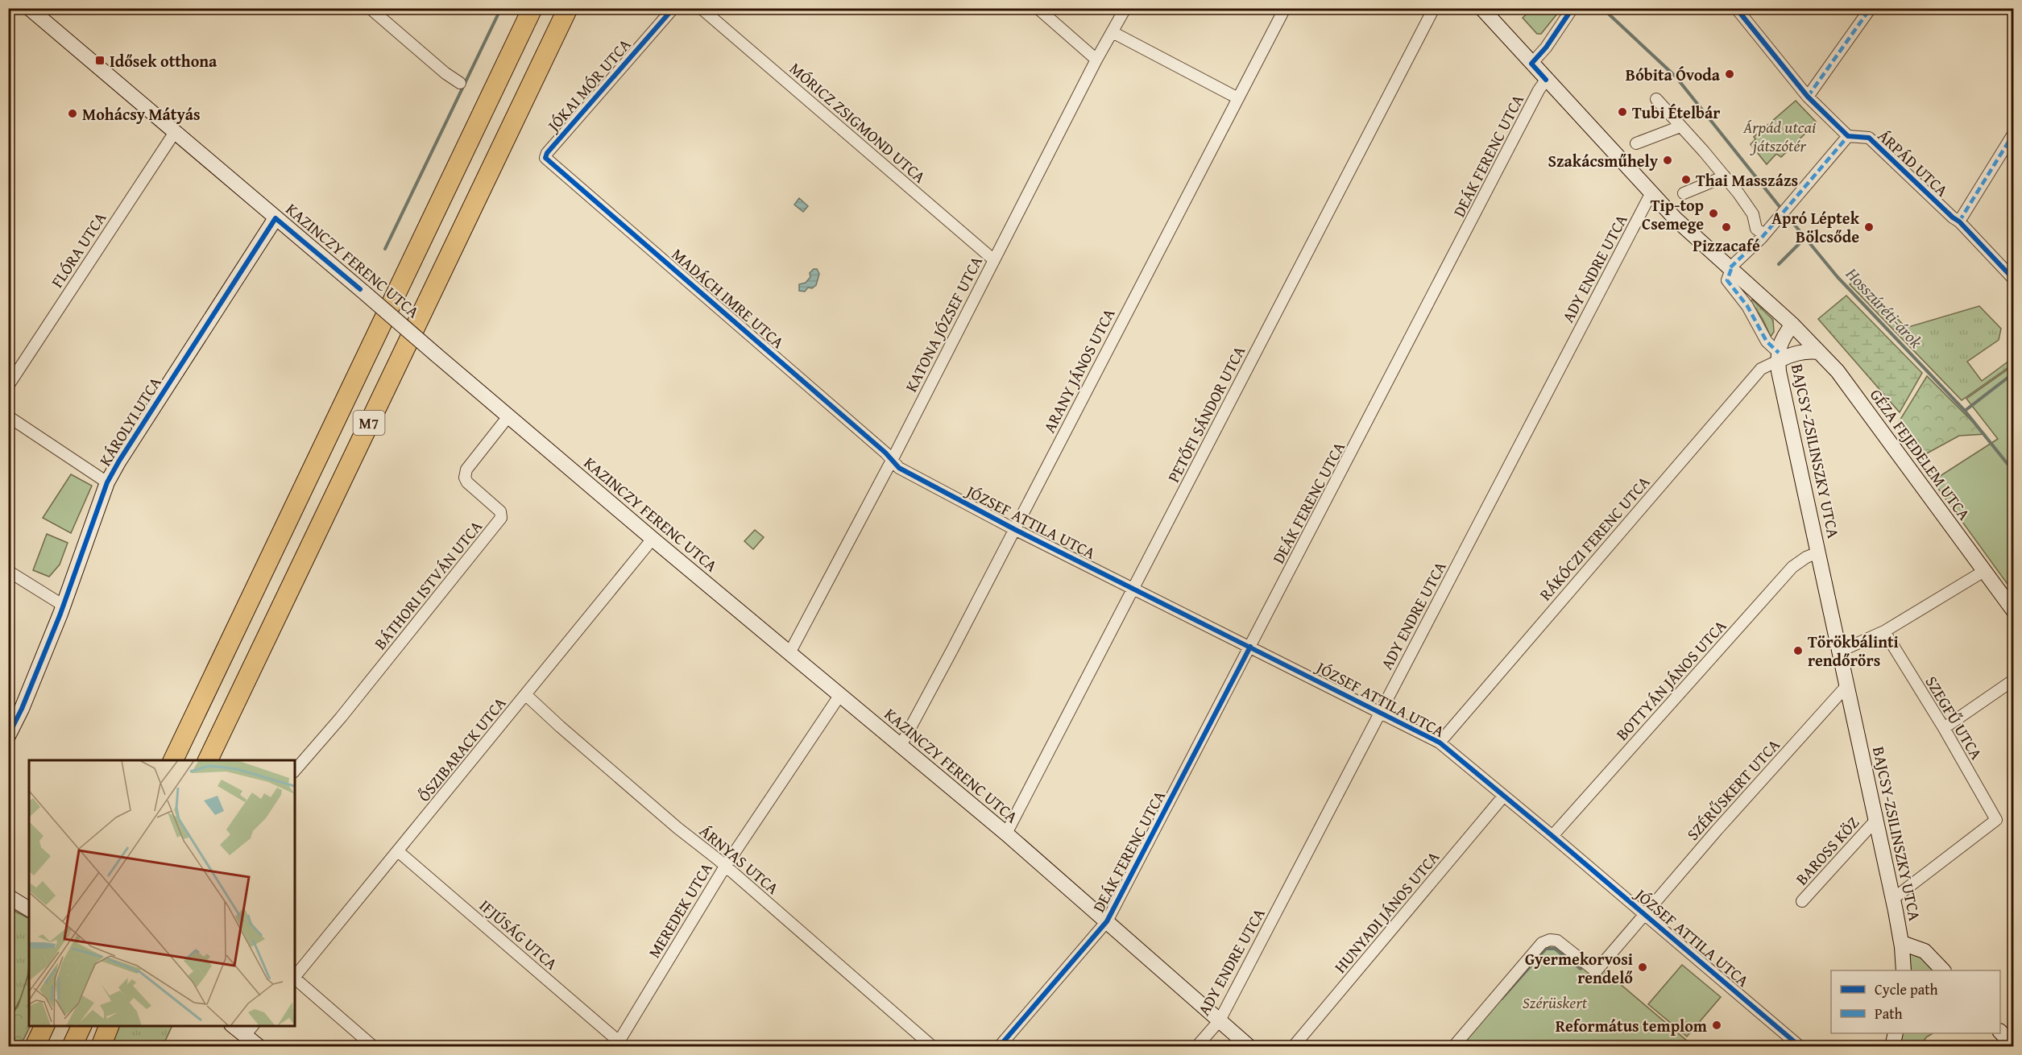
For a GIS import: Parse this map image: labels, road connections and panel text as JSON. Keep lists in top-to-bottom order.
{
  "streets": {
    "highway": ["M7"],
    "street": [
      "JÓKAI MÓR UTCA",
      "MÓRICZ ZSIGMOND UTCA",
      "DEÁK FERENC UTCA",
      "ÁRPÁD UTCA",
      "FLÓRA UTCA",
      "KAZINCZY FERENC UTCA",
      "ADY ENDRE UTCA",
      "MADÁCH IMRE UTCA",
      "KATONA JÓZSEF UTCA",
      "ARANY JÁNOS UTCA",
      "PETŐFI SÁNDOR UTCA",
      "KÁROLYI UTCA",
      "BAJCSY-ZSILINSZKY UTCA",
      "GÉZA FEJEDELEM UTCA",
      "JÓZSEF ATTILA UTCA",
      "RÁKÓCZI FERENC UTCA",
      "BÁTHORI ISTVÁN UTCA",
      "BOTTYÁN JÁNOS UTCA",
      "SZEGFŰ UTCA",
      "ŐSZIBARACK UTCA",
      "SZÉRŰSKERT UTCA",
      "BAROSS KÖZ",
      "ÁRNYAS UTCA",
      "MEREDEK UTCA",
      "HUNYADI JÁNOS UTCA",
      "IFJÚSÁG UTCA"
    ]
  },
  "crossings": [
    ["JÓKAI MÓR UTCA", "MADÁCH IMRE UTCA"],
    ["MÓRICZ ZSIGMOND UTCA", "KATONA JÓZSEF UTCA"],
    ["DEÁK FERENC UTCA", "KAZINCZY FERENC UTCA"],
    ["DEÁK FERENC UTCA", "JÓZSEF ATTILA UTCA"],
    ["FLÓRA UTCA", "KAZINCZY FERENC UTCA"],
    ["KAZINCZY FERENC UTCA", "ADY ENDRE UTCA"],
    ["KAZINCZY FERENC UTCA", "KATONA JÓZSEF UTCA"],
    ["KAZINCZY FERENC UTCA", "ARANY JÁNOS UTCA"],
    ["KAZINCZY FERENC UTCA", "PETŐFI SÁNDOR UTCA"],
    ["KAZINCZY FERENC UTCA", "KÁROLYI UTCA"],
    ["KAZINCZY FERENC UTCA", "BÁTHORI ISTVÁN UTCA"],
    ["KAZINCZY FERENC UTCA", "ŐSZIBARACK UTCA"],
    ["KAZINCZY FERENC UTCA", "MEREDEK UTCA"],
    ["ADY ENDRE UTCA", "JÓZSEF ATTILA UTCA"],
    ["MADÁCH IMRE UTCA", "KATONA JÓZSEF UTCA"],
    ["MADÁCH IMRE UTCA", "JÓZSEF ATTILA UTCA"],
    ["KATONA JÓZSEF UTCA", "JÓZSEF ATTILA UTCA"],
    ["ARANY JÁNOS UTCA", "JÓZSEF ATTILA UTCA"],
    ["PETŐFI SÁNDOR UTCA", "JÓZSEF ATTILA UTCA"],
    ["BAJCSY-ZSILINSZKY UTCA", "GÉZA FEJEDELEM UTCA"],
    ["BAJCSY-ZSILINSZKY UTCA", "RÁKÓCZI FERENC UTCA"],
    ["BAJCSY-ZSILINSZKY UTCA", "BOTTYÁN JÁNOS UTCA"],
    ["BAJCSY-ZSILINSZKY UTCA", "SZEGFŰ UTCA"],
    ["BAJCSY-ZSILINSZKY UTCA", "SZÉRŰSKERT UTCA"],
    ["BAJCSY-ZSILINSZKY UTCA", "BAROSS KÖZ"],
    ["JÓZSEF ATTILA UTCA", "RÁKÓCZI FERENC UTCA"],
    ["JÓZSEF ATTILA UTCA", "BOTTYÁN JÁNOS UTCA"],
    ["JÓZSEF ATTILA UTCA", "SZÉRŰSKERT UTCA"],
    ["JÓZSEF ATTILA UTCA", "HUNYADI JÁNOS UTCA"],
    ["ŐSZIBARACK UTCA", "ÁRNYAS UTCA"],
    ["ŐSZIBARACK UTCA", "IFJÚSÁG UTCA"],
    ["ÁRNYAS UTCA", "MEREDEK UTCA"],
    ["MEREDEK UTCA", "IFJÚSÁG UTCA"]
  ],
  "water": ["Hosszúréti-árok"],
  "parks": ["Árpád utcai játszótér", "Szérüskert"],
  "places": {
    "transit": ["Idősek otthona"],
    "other": [
      "Bóbita Óvoda",
      "Tubi Ételbár",
      "Mohácsy Mátyás",
      "Szakácsműhely",
      "Thai Masszázs",
      "Tip-top Csemege",
      "Pizzacafé",
      "Apró Léptek Bölcsőde",
      "Törökbálinti rendőrörs",
      "Gyermekorvosi rendelő",
      "Református templom"
    ]
  },
  "legend": ["Cycle path", "Path"]
}
